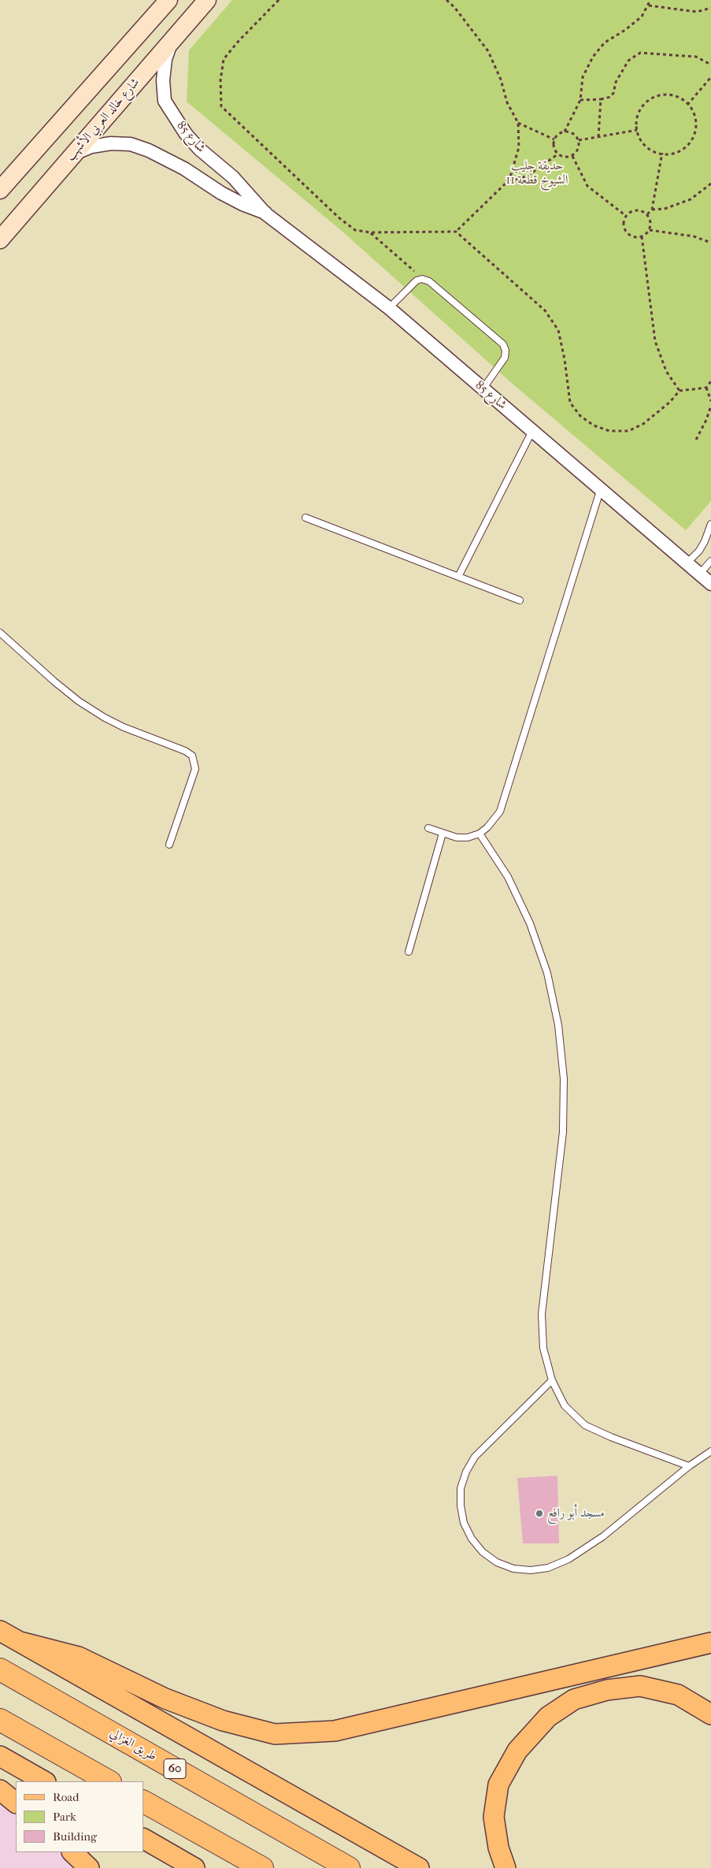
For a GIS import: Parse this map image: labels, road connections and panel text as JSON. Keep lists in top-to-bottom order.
{
  "streets": {
    "highway": ["طريق الغزالي", "60"],
    "main road": ["شارع خالد العربي الأشهب"],
    "street": ["شارع 85"]
  },
  "crossings": [
    ["شارع خالد العربي الأشهب", "شارع 85"]
  ],
  "parks": ["حديقة جليب الشيوخ قطعة 11"],
  "places": ["مسجد أبو رافع"],
  "legend": ["Road", "Park", "Building"]
}
